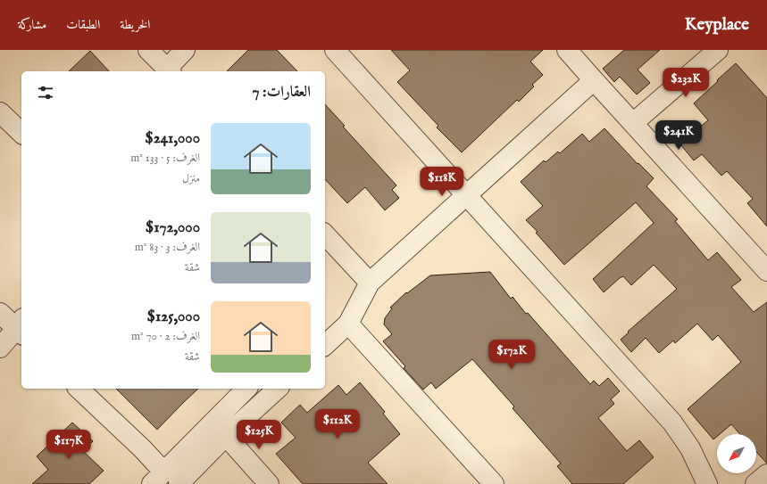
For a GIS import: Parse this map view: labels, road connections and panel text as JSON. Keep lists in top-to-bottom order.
{
  "north": "bottom left",
  "page": {
    "header": "Keyplace",
    "nav": ["الخريطة", "الطبقات", "مشاركة"],
    "price": [
      "$232K",
      "$241K",
      "$118K",
      "$172K",
      "$112K",
      "$125K",
      "$117K"
    ],
    "heading": "العقارات: 7",
    "list": [
      {
        "name": "$241,000",
        "note": "الغرف: 5 · 133 m² · منزل"
      },
      {
        "name": "$172,000",
        "note": "الغرف: 3 · 83 m² · شقة"
      },
      {
        "name": "$125,000",
        "note": "الغرف: 2 · 70 m² · شقة"
      }
    ]
  }
}
